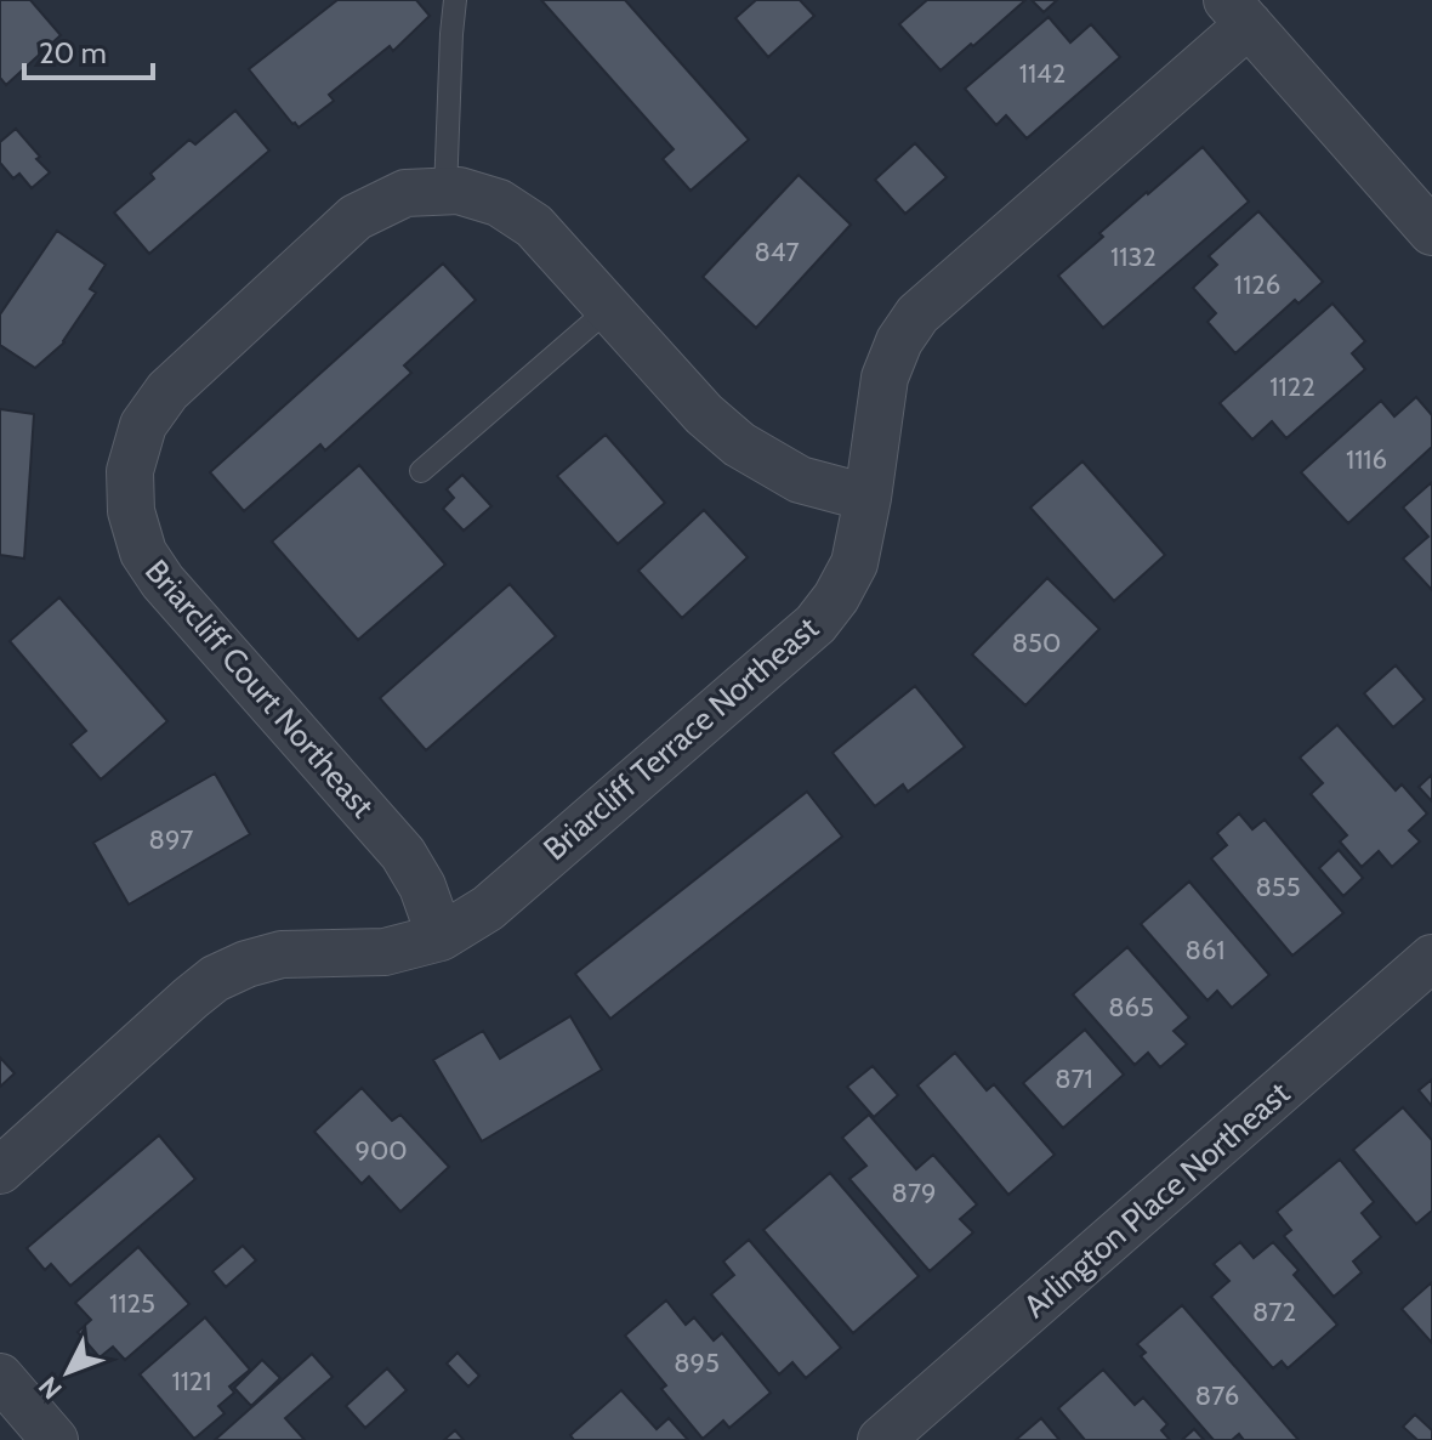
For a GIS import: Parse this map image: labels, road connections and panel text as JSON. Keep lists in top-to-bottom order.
{
  "streets": {
    "street": ["Briarcliff Court Northeast", "Briarcliff Terrace Northeast", "Arlington Place Northeast"]
  },
  "crossings": [
    ["Briarcliff Court Northeast", "Briarcliff Terrace Northeast"]
  ],
  "house_numbers": [
    "1142",
    "847",
    "1132",
    "1126",
    "1122",
    "1116",
    "850",
    "897",
    "855",
    "861",
    "865",
    "871",
    "900",
    "879",
    "1125",
    "872",
    "895",
    "1121",
    "876"
  ],
  "scale_bar": "20 m",
  "north": "bottom left"
}
